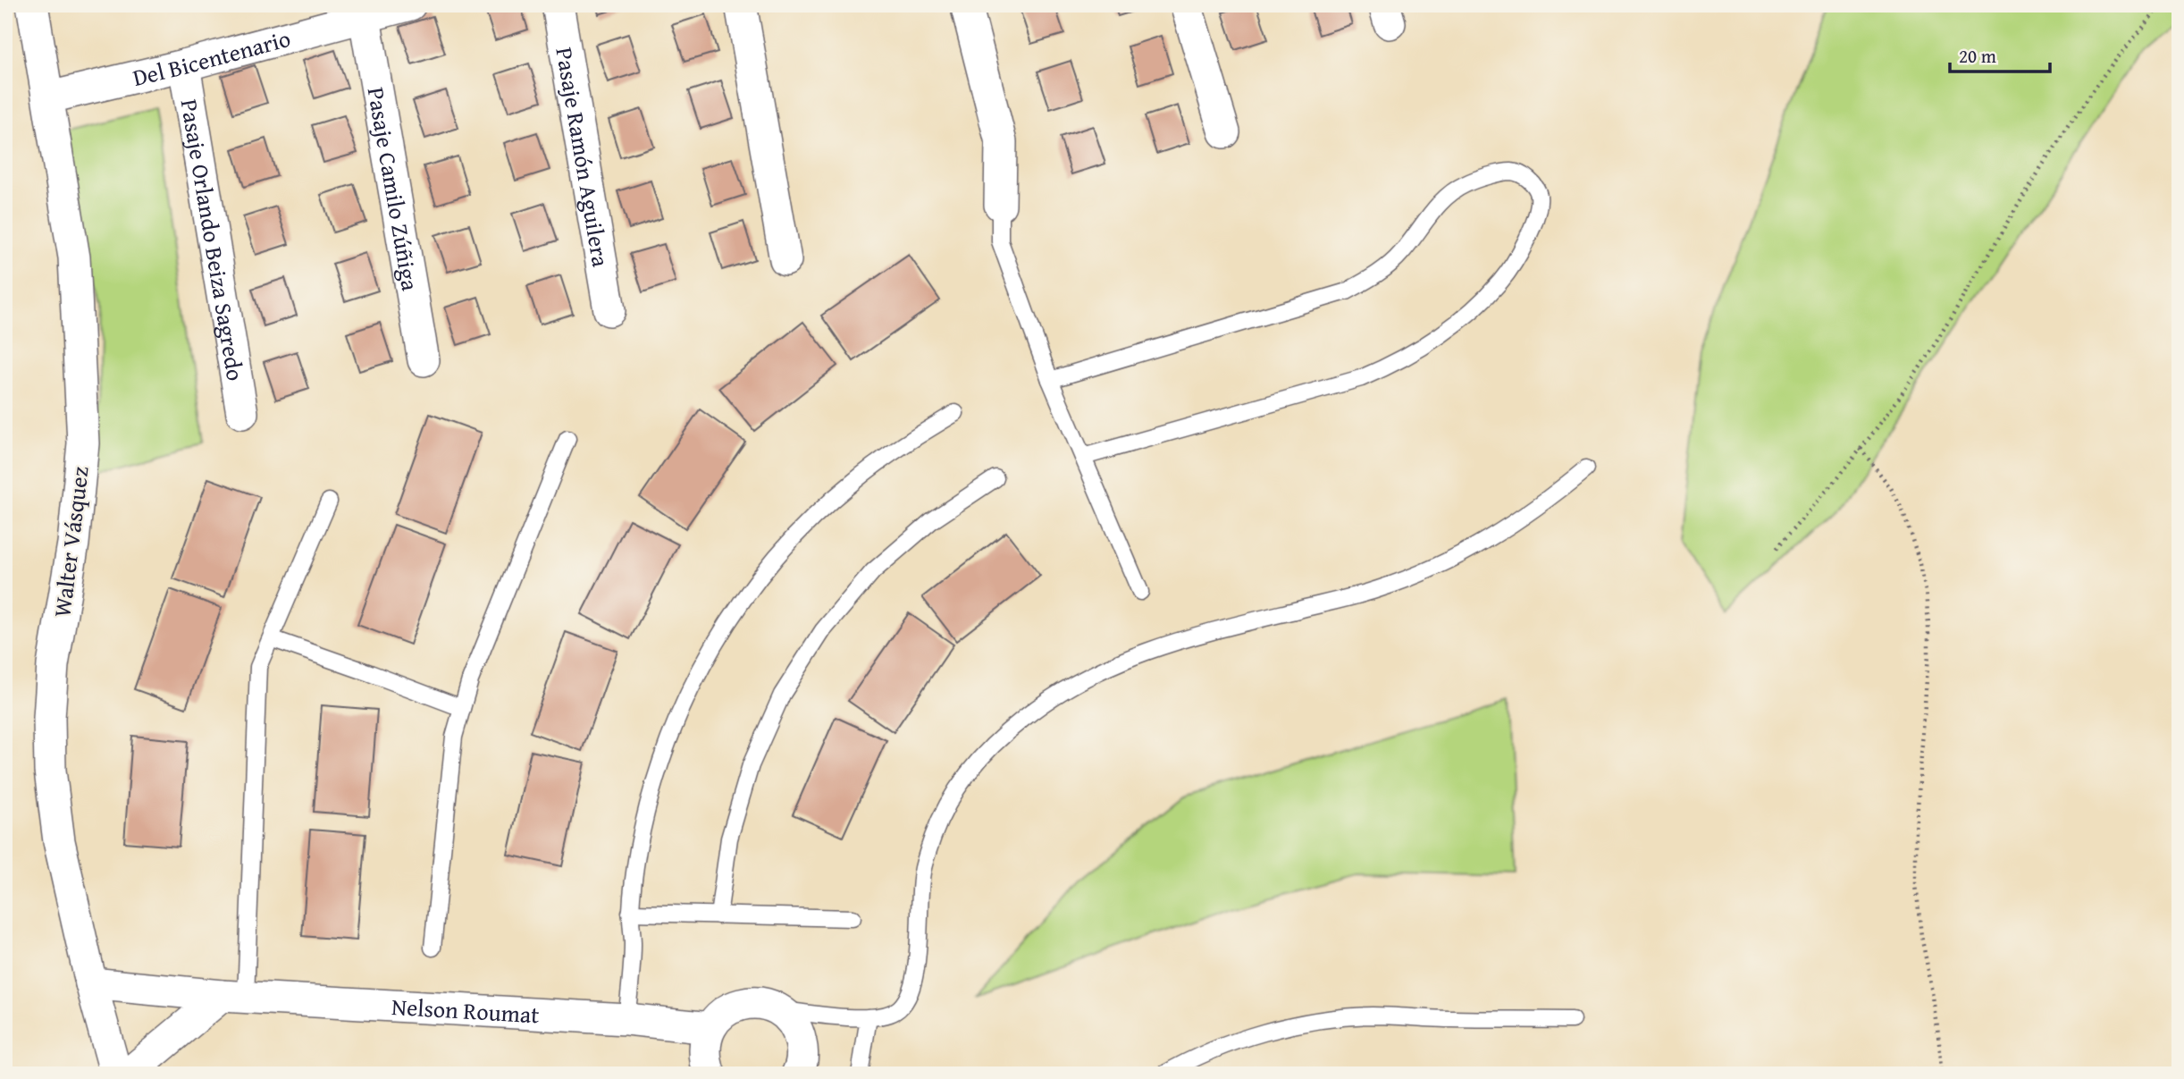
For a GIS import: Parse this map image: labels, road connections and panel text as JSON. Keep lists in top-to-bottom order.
{
  "streets": {
    "street": [
      "Del Bicentenario",
      "Pasaje Ramón Aguilera",
      "Pasaje Camilo Zúñiga",
      "Pasaje Orlando Beiza Sagredo",
      "Walter Vásquez",
      "Nelson Roumat"
    ]
  },
  "crossings": [
    ["Del Bicentenario", "Pasaje Camilo Zúñiga"],
    ["Del Bicentenario", "Pasaje Orlando Beiza Sagredo"],
    ["Del Bicentenario", "Walter Vásquez"],
    ["Walter Vásquez", "Nelson Roumat"]
  ],
  "scale_bar": "20 m"
}
